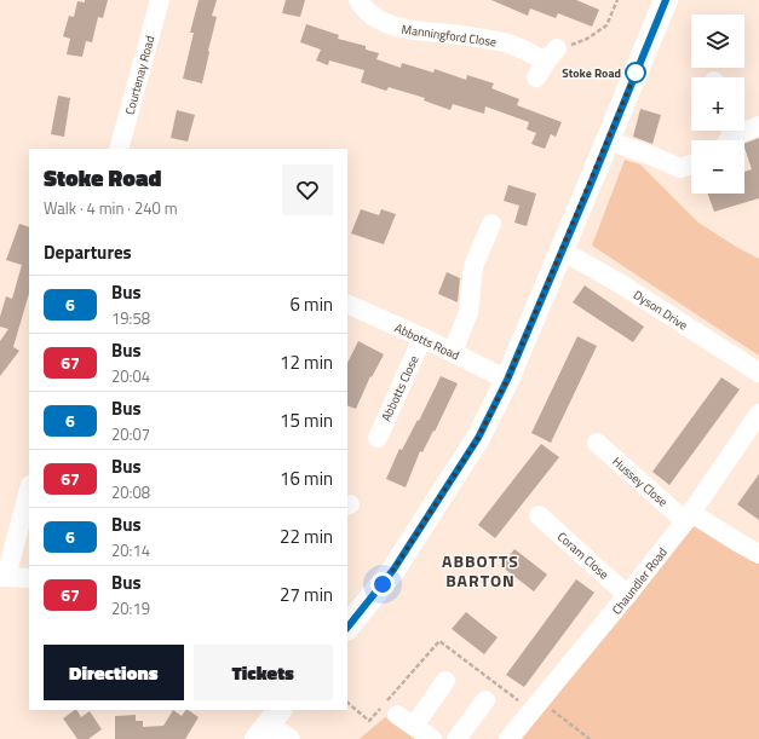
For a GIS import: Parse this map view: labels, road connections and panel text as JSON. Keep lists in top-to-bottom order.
{
  "streets": {
    "street": [
      "Manningford Close",
      "Courtenay Road",
      "Dyson Drive",
      "Abbotts Road",
      "Abbotts Close",
      "Hussey Close",
      "Coram Close",
      "Chaundler Road"
    ]
  },
  "crossings": [
    ["Abbotts Road", "Abbotts Close"],
    ["Hussey Close", "Chaundler Road"],
    ["Coram Close", "Chaundler Road"]
  ],
  "districts": ["ABBOTTS BARTON"],
  "places": ["Stoke Road"],
  "lines": ["bus line 6"],
  "page": {
    "map_buttons": ["+", "−"],
    "heading": [
      ["Stoke Road", "Walk · 4 min · 240 m"],
      "Departures"
    ],
    "list": [
      {
        "mark": "6",
        "name": "Bus",
        "note": "19:58",
        "value": "6 min"
      },
      {
        "mark": "67",
        "name": "Bus",
        "note": "20:04",
        "value": "12 min"
      },
      {
        "mark": "6",
        "name": "Bus",
        "note": "20:07",
        "value": "15 min"
      },
      {
        "mark": "67",
        "name": "Bus",
        "note": "20:08",
        "value": "16 min"
      },
      {
        "mark": "6",
        "name": "Bus",
        "note": "20:14",
        "value": "22 min"
      },
      {
        "mark": "67",
        "name": "Bus",
        "note": "20:19",
        "value": "27 min"
      }
    ],
    "buttons": ["Directions", "Tickets"]
  }
}
